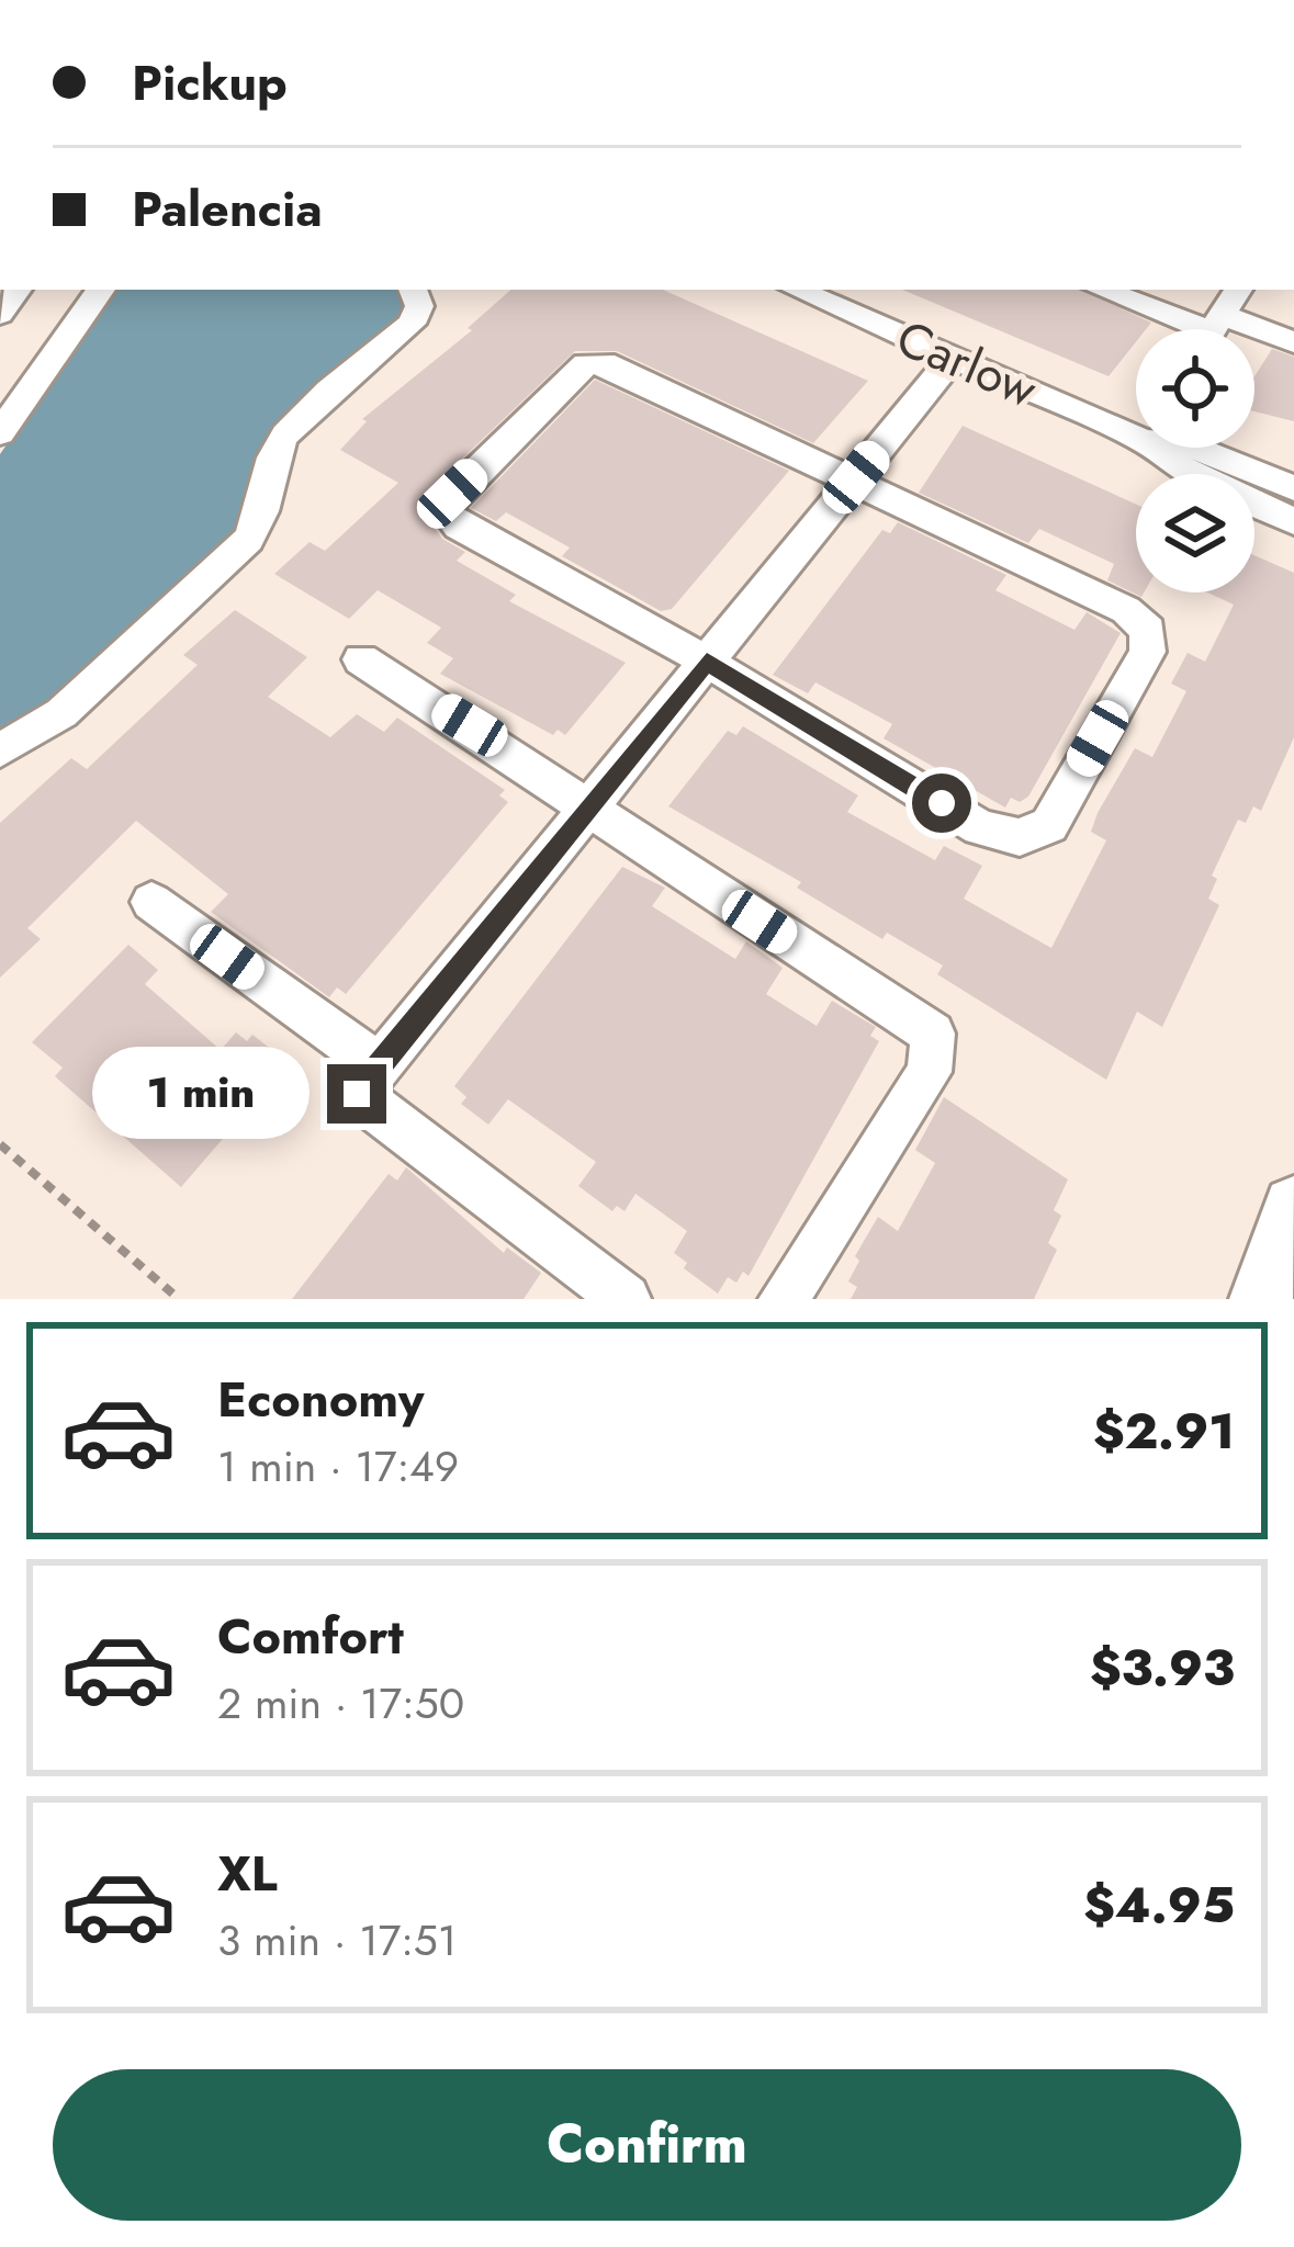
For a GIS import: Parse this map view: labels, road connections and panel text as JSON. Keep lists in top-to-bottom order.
{
  "streets": {
    "street": ["Carlow"]
  },
  "page": {
    "banner": ["Pickup", "Palencia"],
    "bubble": "1 min",
    "list": [
      {
        "name": "Economy",
        "note": "1 min · 17:49",
        "value": "$2.91"
      },
      {
        "name": "Comfort",
        "note": "2 min · 17:50",
        "value": "$3.93"
      },
      {
        "name": "XL",
        "note": "3 min · 17:51",
        "value": "$4.95"
      }
    ],
    "buttons": "Confirm"
  }
}
